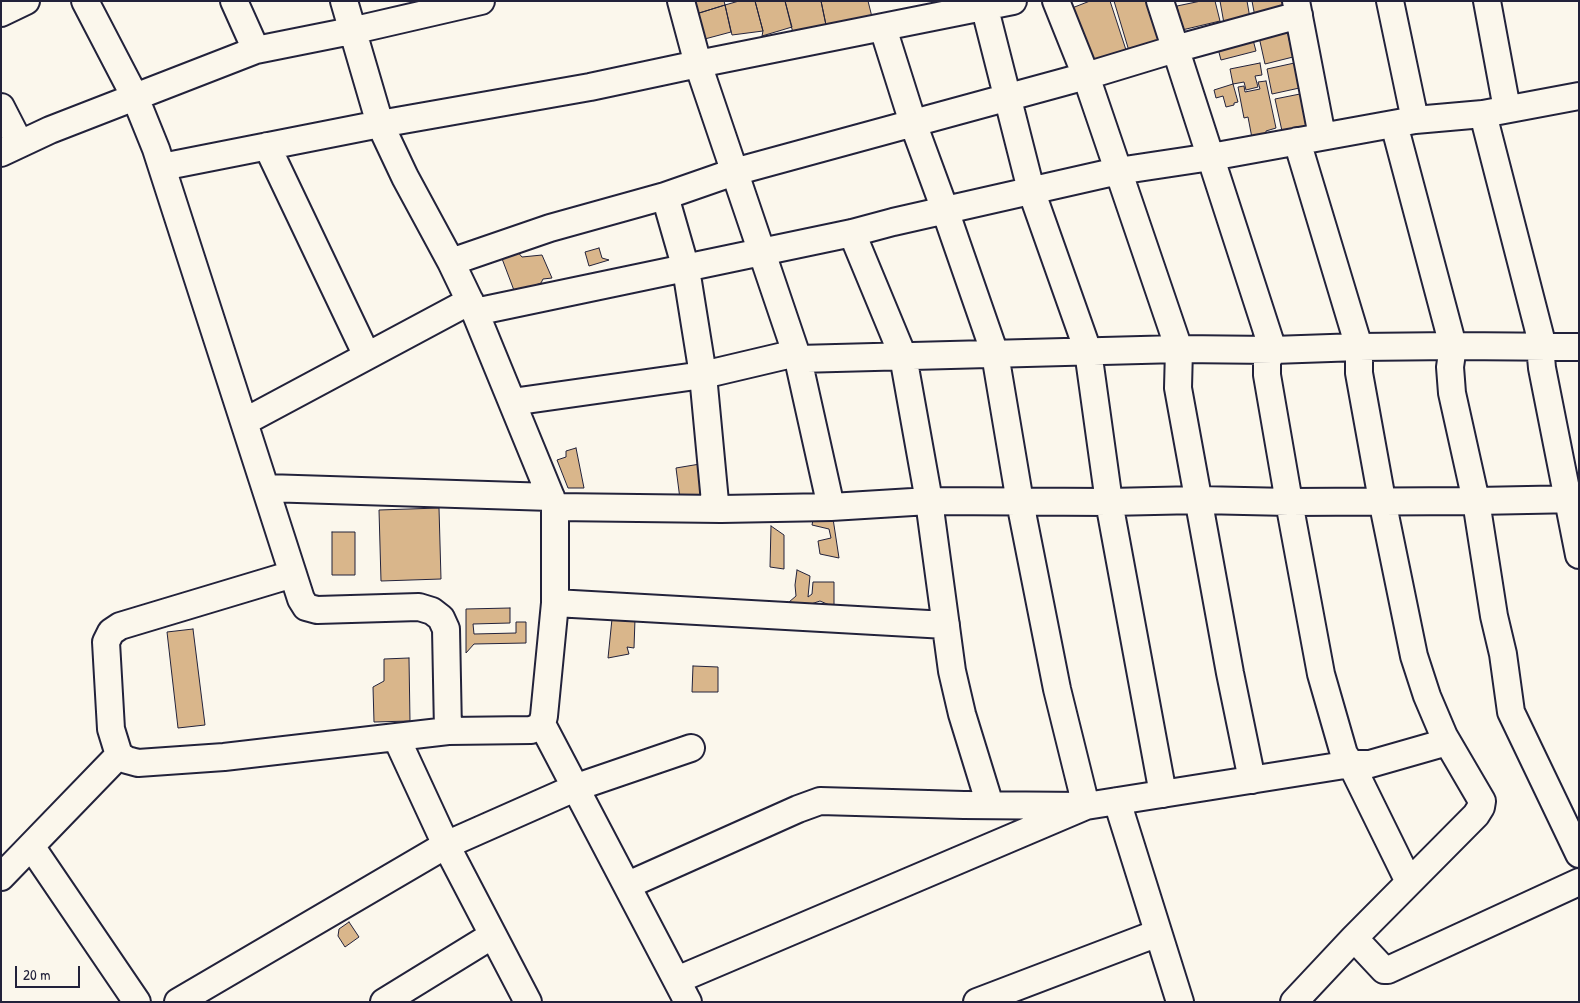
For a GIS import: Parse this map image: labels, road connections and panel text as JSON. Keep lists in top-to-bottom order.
{
  "scale_bar": "20 m"
}
